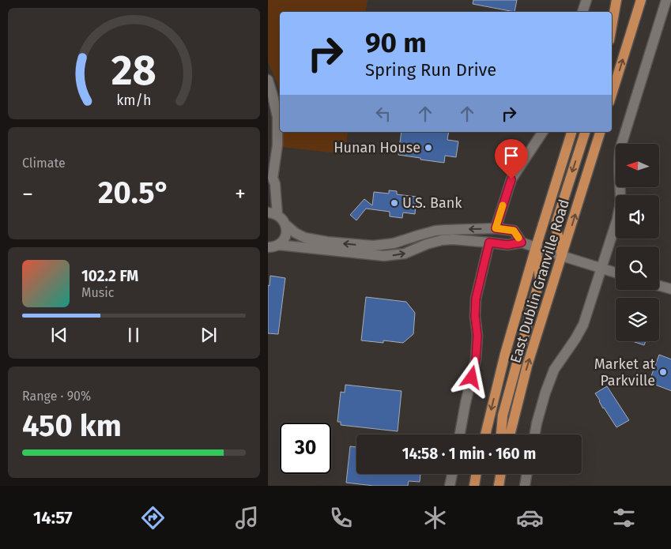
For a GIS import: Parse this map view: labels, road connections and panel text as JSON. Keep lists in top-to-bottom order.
{
  "streets": {
    "main road": ["East Dublin Granville Road"]
  },
  "places": ["Hunan House", "U.S. Bank", "Market at Parkville"],
  "north": "left",
  "page": {
    "turn": ["90 m", "Spring Run Drive"],
    "tile": [
      "Climate",
      ["Range · 90%", "450 km"]
    ],
    "heat": ["−", "20.5°", "+"],
    "song": ["102.2 FM", "Music"],
    "limit": "30",
    "trip": "14:58 · 1 min · 160 m",
    "tabs": "14:57",
    "gauge": ["28", "km/h"]
  }
}
